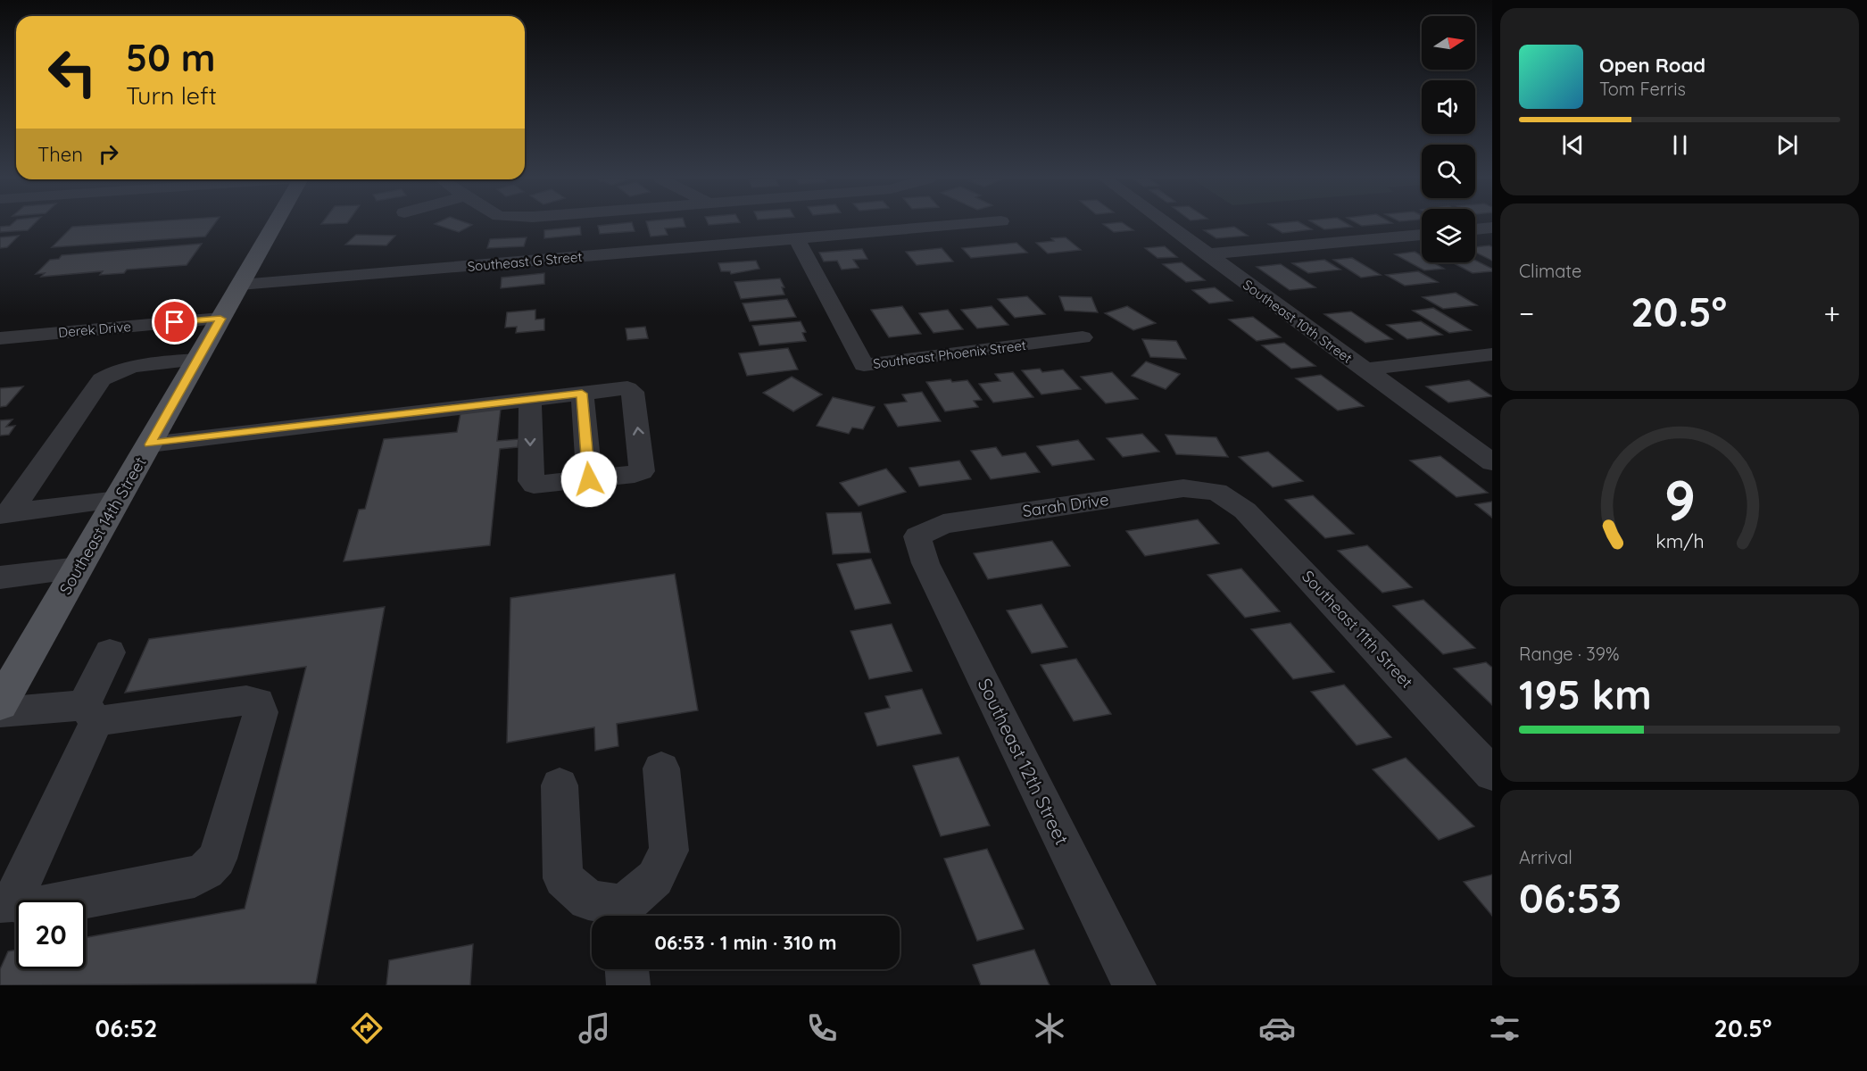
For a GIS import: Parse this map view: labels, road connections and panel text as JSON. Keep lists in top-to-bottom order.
{
  "streets": {
    "main road": ["Southeast 14th Street"],
    "street": [
      "Southeast G Street",
      "Southeast 10th Street",
      "Derek Drive",
      "Southeast Phoenix Street",
      "Sarah Drive",
      "Southeast 11th Street",
      "Southeast 12th Street"
    ]
  },
  "crossings": [
    ["Southeast G Street", "Southeast Phoenix Street"],
    ["Southeast G Street", "Southeast 14th Street"],
    ["Derek Drive", "Southeast 14th Street"],
    ["Sarah Drive", "Southeast 11th Street"],
    ["Sarah Drive", "Southeast 12th Street"]
  ],
  "north": "right",
  "page": {
    "turn": ["50 m", "Turn left"],
    "song": ["Open Road", "Tom Ferris"],
    "then": "Then",
    "tile": [
      "Climate",
      ["Range · 39%", "195 km"],
      ["Arrival", "06:53"]
    ],
    "heat": ["−", "20.5°", "+"],
    "limit": "20",
    "trip": "06:53 · 1 min · 310 m",
    "tabs": ["06:52", "20.5°"],
    "gauge": ["9", "km/h"]
  }
}
